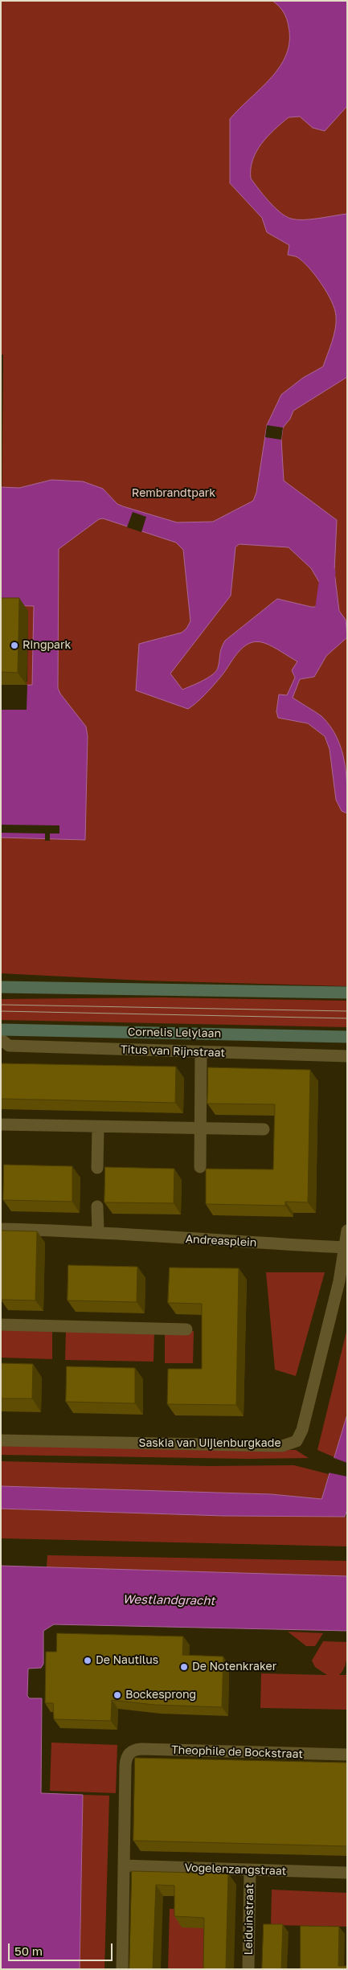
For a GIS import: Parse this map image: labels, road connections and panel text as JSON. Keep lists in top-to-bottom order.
{
  "streets": {
    "main road": ["Cornelis Lelylaan"],
    "street": [
      "Titus van Rijnstraat",
      "Andreasplein",
      "Saskia van Uijlenburgkade",
      "Theophile de Bockstraat",
      "Vogelenzangstraat",
      "Leiduinstraat"
    ]
  },
  "crossings": [
    ["Andreasplein", "Saskia van Uijlenburgkade"],
    ["Theophile de Bockstraat", "Vogelenzangstraat"],
    ["Vogelenzangstraat", "Leiduinstraat"]
  ],
  "water": ["Westlandgracht"],
  "parks": ["Rembrandtpark"],
  "places": [
    "Ringpark",
    "De Nautilus",
    "De Notenkraker",
    "Bockesprong"
  ],
  "scale_bar": "50 m"
}
